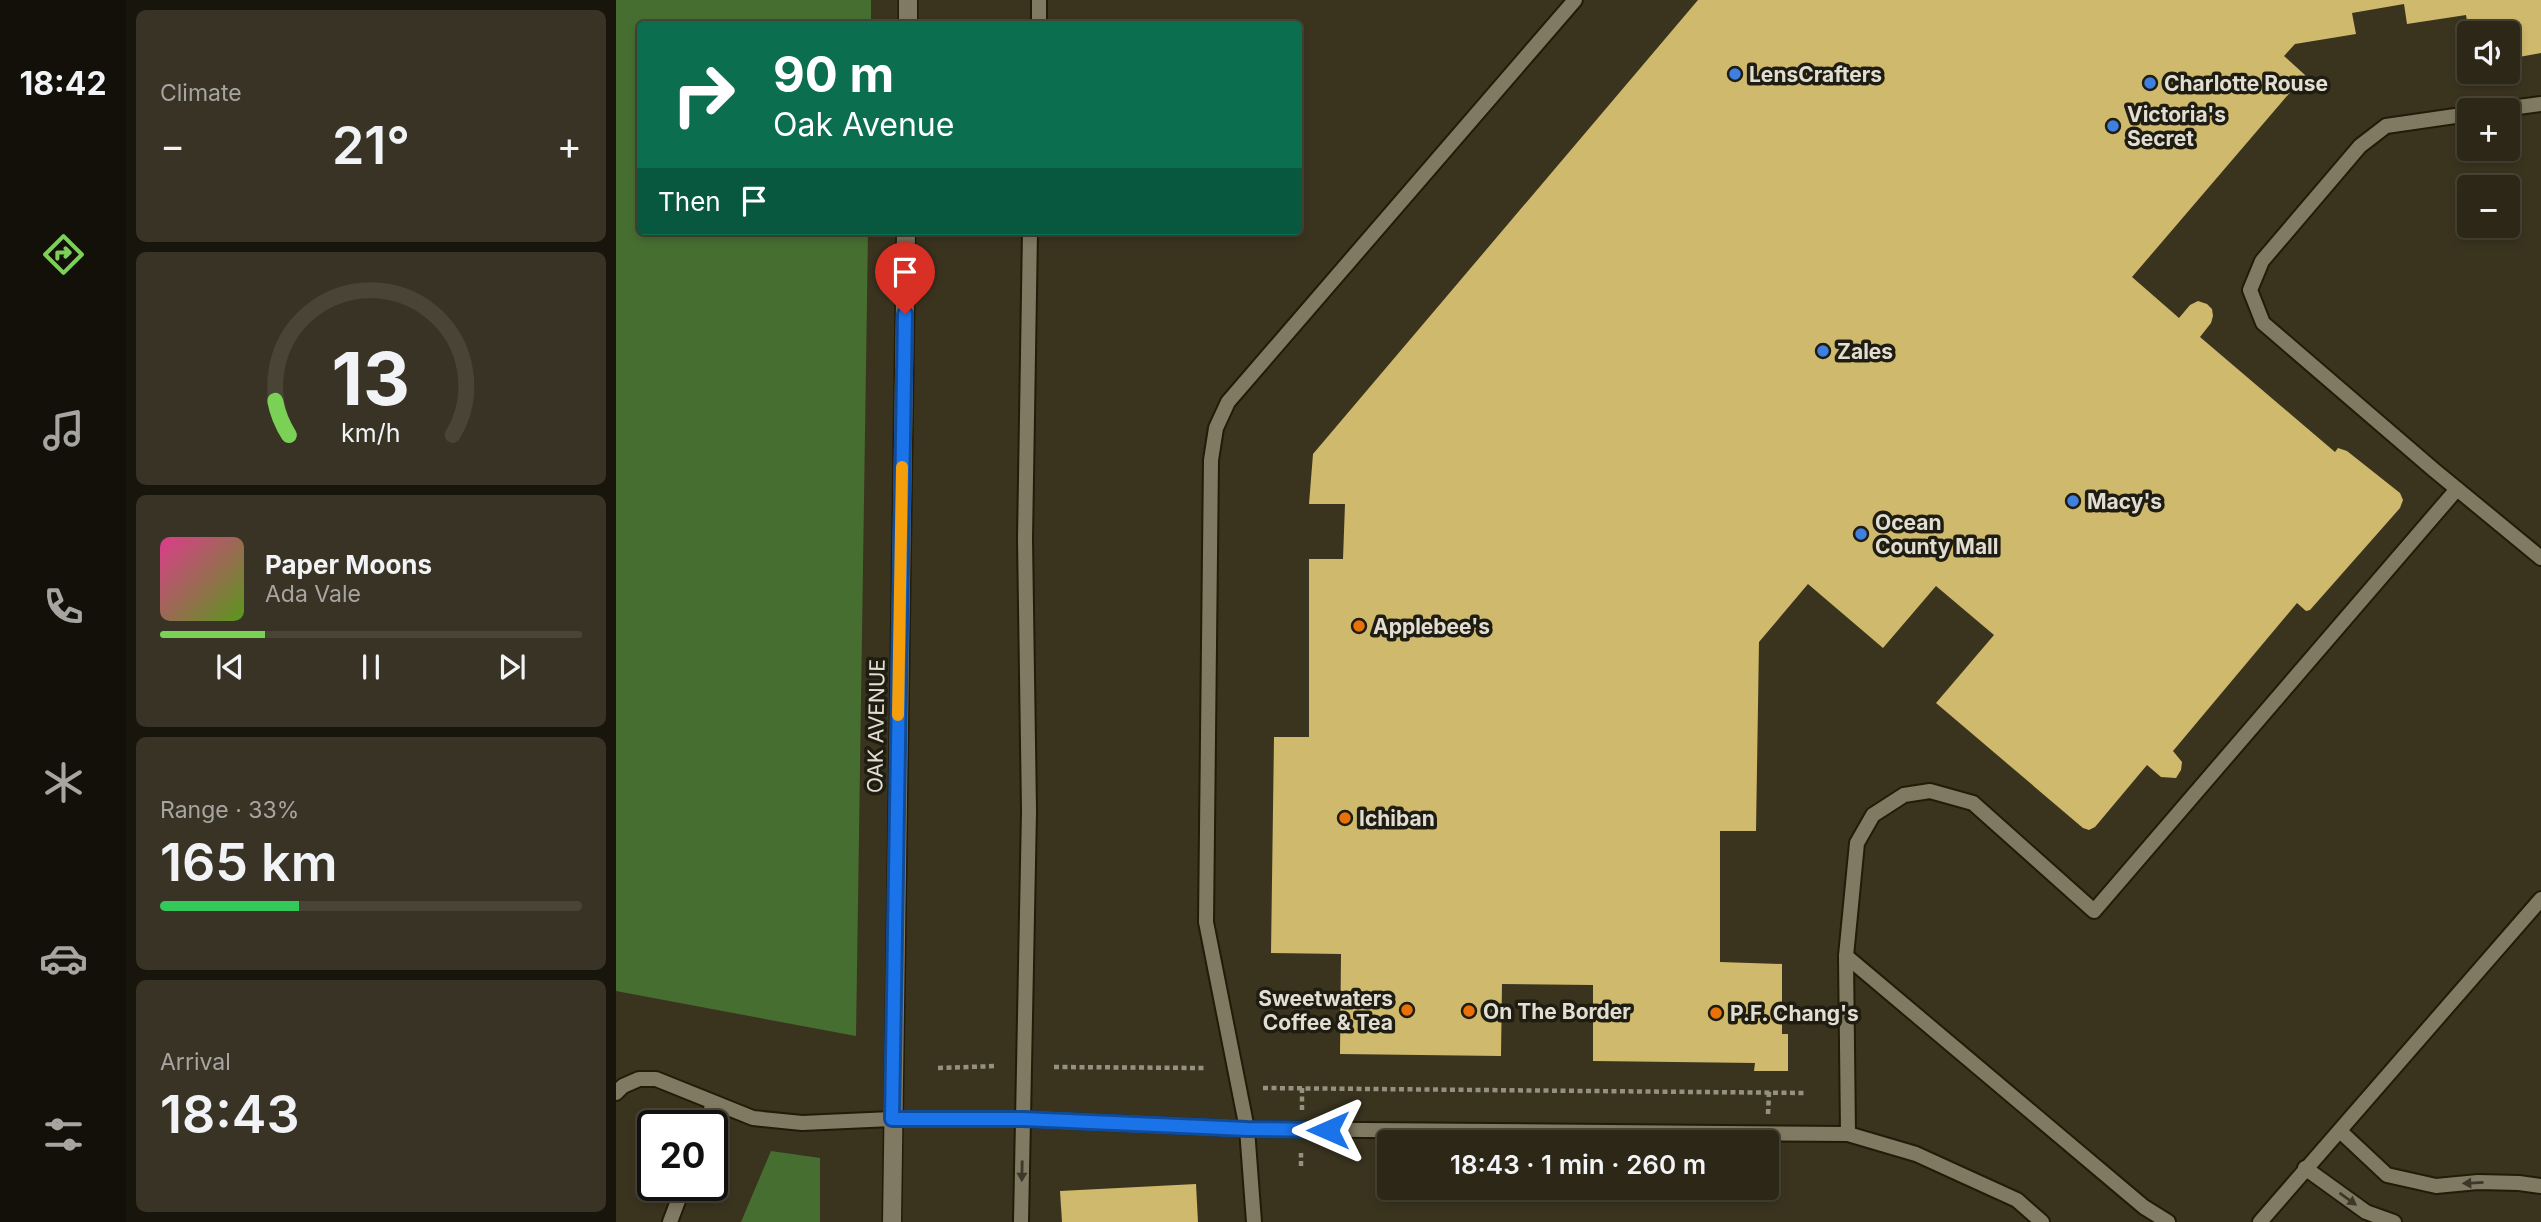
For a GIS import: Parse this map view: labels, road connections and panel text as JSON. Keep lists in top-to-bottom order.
{
  "streets": {
    "street": ["OAK AVENUE"]
  },
  "places": [
    "LensCrafters",
    "Charlotte Rouse",
    "Victoria's Secret",
    "Zales",
    "Macy's",
    "Ocean County Mall",
    "Applebee's",
    "Ichiban",
    "Sweetwaters Coffee & Tea",
    "On The Border",
    "P.F. Chang's"
  ],
  "page": {
    "tabs": "18:42",
    "tile": [
      "Climate",
      ["Range · 33%", "165 km"],
      ["Arrival", "18:43"]
    ],
    "map_buttons": ["+", "−"],
    "turn": ["90 m", "Oak Avenue"],
    "heat": ["−", "21°", "+"],
    "then": "Then",
    "song": ["Paper Moons", "Ada Vale"],
    "limit": "20",
    "trip": "18:43 · 1 min · 260 m",
    "gauge": ["13", "km/h"]
  }
}
